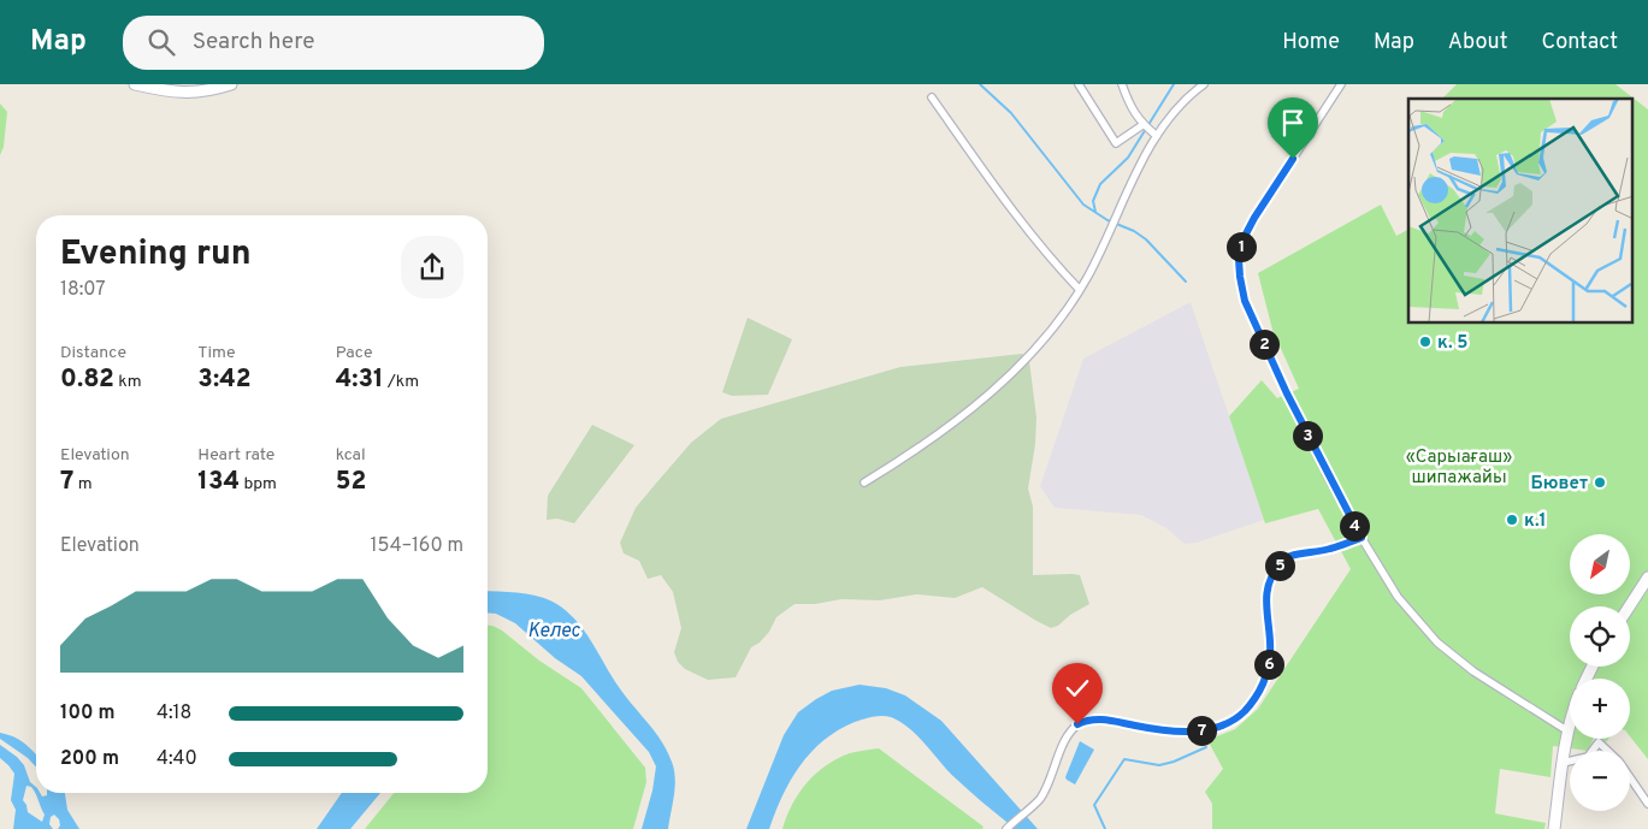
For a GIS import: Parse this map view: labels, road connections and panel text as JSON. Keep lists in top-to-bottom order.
{
  "water": ["Келес"],
  "parks": ["«Сарыағаш» шипажайы"],
  "places": ["к. 5", "Бювет", "к.1"],
  "north": "bottom left",
  "page": {
    "header": "Map",
    "search": "Search here",
    "nav": [
      "Home",
      "Map",
      "About",
      "Contact"
    ],
    "heading": ["Evening run", "18:07"],
    "pins": [
      "1",
      "2",
      "3",
      "4",
      "5",
      "6",
      "7"
    ],
    "stats": [
      ["Distance", "0.82 km"],
      ["Time", "3:42"],
      ["Pace", "4:31 /km"],
      ["Elevation", "7 m"],
      ["Heart rate", "134 bpm"],
      ["kcal", "52"]
    ],
    "chart": ["Elevation", "154–160 m"],
    "map_buttons": ["+", "−"],
    "list": [
      {
        "name": "100 m",
        "note": "4:18"
      },
      {
        "name": "200 m",
        "note": "4:40"
      }
    ]
  }
}
